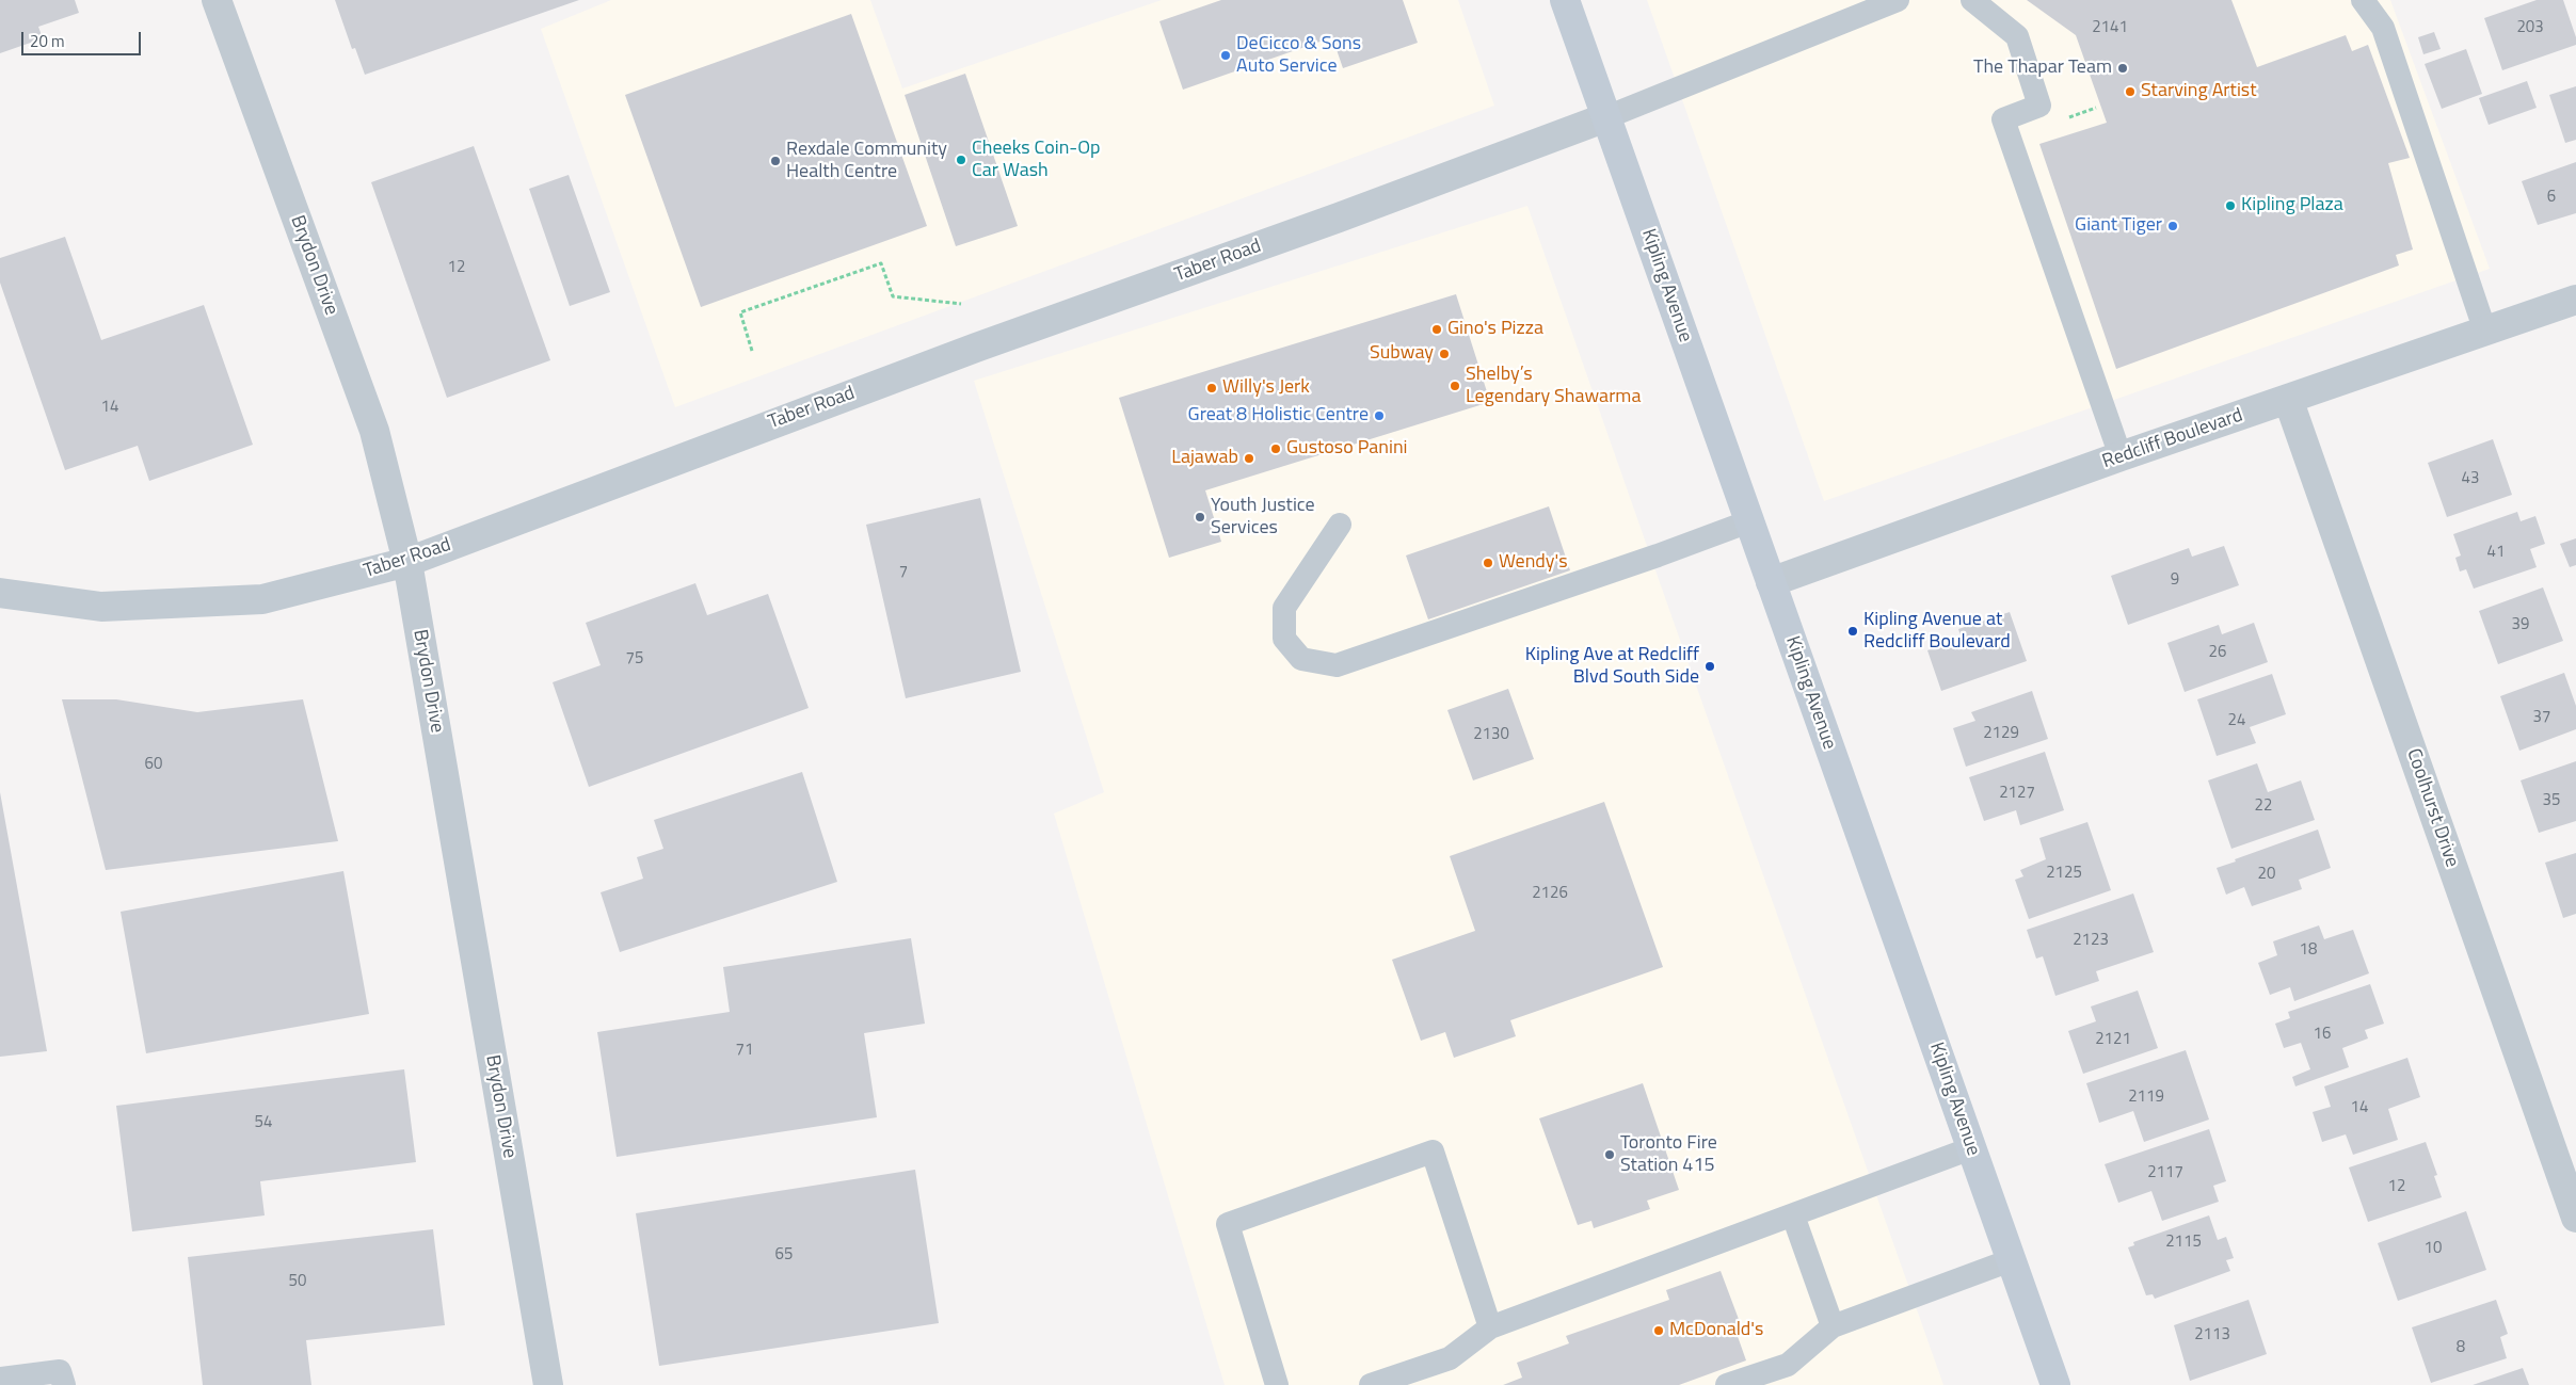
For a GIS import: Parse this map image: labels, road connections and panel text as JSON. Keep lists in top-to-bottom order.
{
  "streets": {
    "main road": ["Kipling Avenue"],
    "street": [
      "Taber Road",
      "Brydon Drive",
      "Redcliff Boulevard",
      "Coolhurst Drive"
    ]
  },
  "crossings": [
    ["Taber Road", "Brydon Drive"],
    ["Taber Road", "Kipling Avenue"],
    ["Kipling Avenue", "Redcliff Boulevard"],
    ["Redcliff Boulevard", "Coolhurst Drive"]
  ],
  "places": [
    "DeCicco & Sons Auto Service",
    "The Thapar Team",
    "Starving Artist",
    "Cheeks Coin-Op Car Wash",
    "Rexdale Community Health Centre",
    "Kipling Plaza",
    "Giant Tiger",
    "Gino's Pizza",
    "Subway",
    "Shelby’s Legendary Shawarma",
    "Willy's Jerk",
    "Great 8 Holistic Centre",
    "Gustoso Panini",
    "Lajawab",
    "Youth Justice Services",
    "Wendy's",
    "Kipling Avenue at Redcliff Boulevard",
    "Kipling Ave at Redcliff Blvd South Side",
    "Toronto Fire Station 415",
    "McDonald's"
  ],
  "house_numbers": [
    "2141",
    "203",
    "6",
    "12",
    "14",
    "43",
    "41",
    "7",
    "9",
    "39",
    "26",
    "75",
    "37",
    "24",
    "2129",
    "2130",
    "60",
    "2127",
    "35",
    "22",
    "2125",
    "20",
    "2126",
    "2123",
    "18",
    "16",
    "2121",
    "71",
    "2119",
    "14",
    "54",
    "2117",
    "12",
    "2115",
    "10",
    "65",
    "50",
    "2113",
    "8"
  ],
  "scale_bar": "20 m"
}
